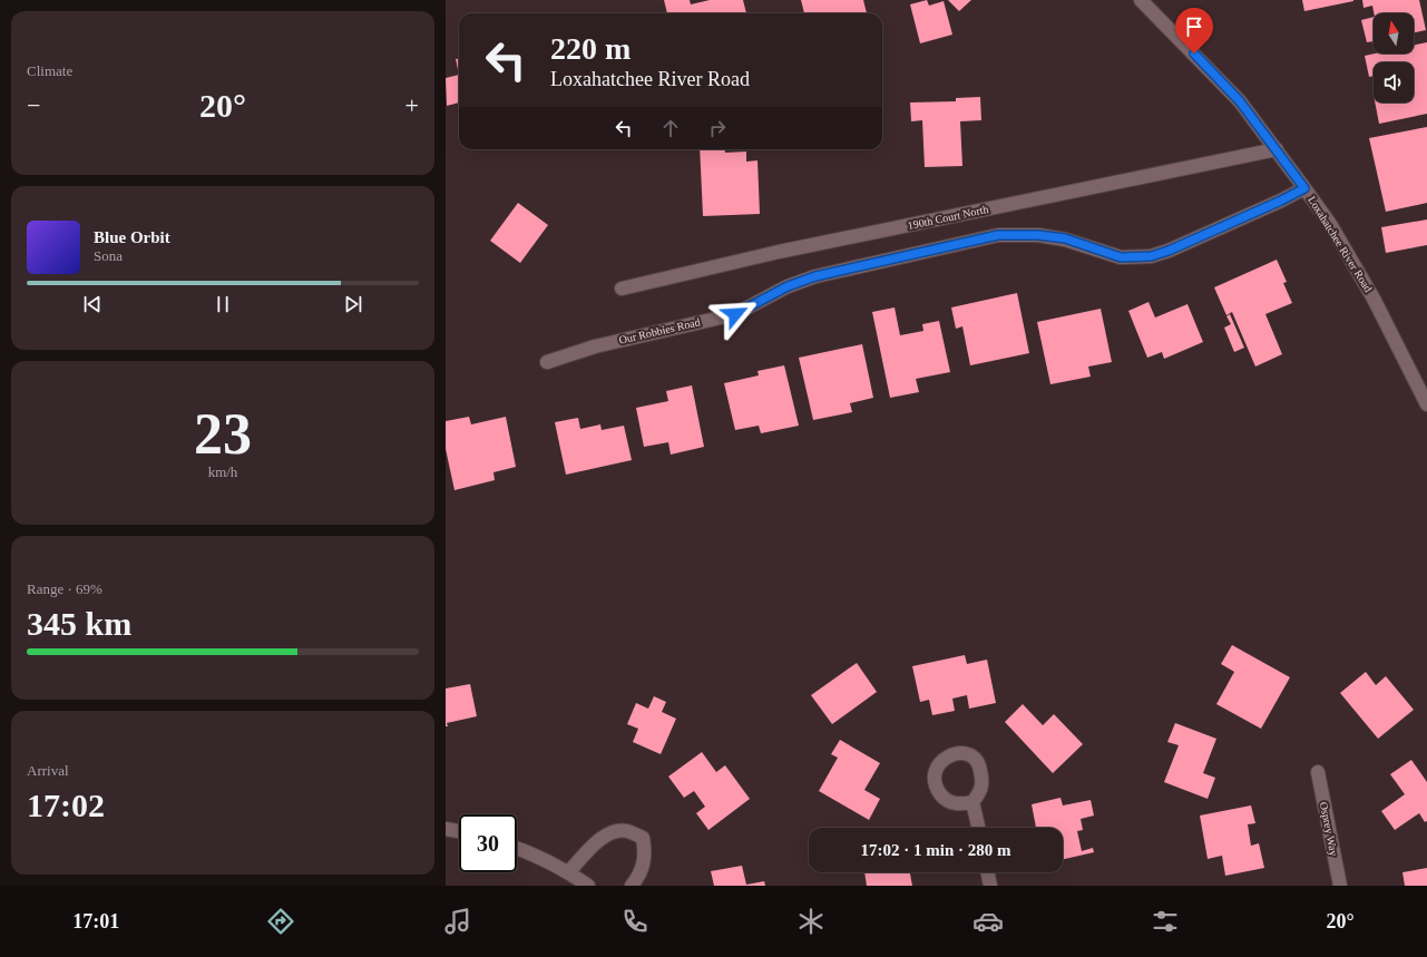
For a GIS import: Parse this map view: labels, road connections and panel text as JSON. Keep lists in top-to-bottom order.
{
  "streets": {
    "street": [
      "190th Court North",
      "Loxahatchee River Road",
      "Our Robbies Road",
      "Osprey Way"
    ]
  },
  "crossings": [
    ["190th Court North", "Loxahatchee River Road"],
    ["Loxahatchee River Road", "Our Robbies Road"]
  ],
  "north": "top",
  "page": {
    "tile": [
      "Climate",
      ["23", "km/h"],
      ["Range · 69%", "345 km"],
      ["Arrival", "17:02"]
    ],
    "turn": ["220 m", "Loxahatchee River Road"],
    "heat": ["−", "20°", "+"],
    "song": ["Blue Orbit", "Sona"],
    "limit": "30",
    "trip": "17:02 · 1 min · 280 m",
    "tabs": ["17:01", "20°"]
  }
}
